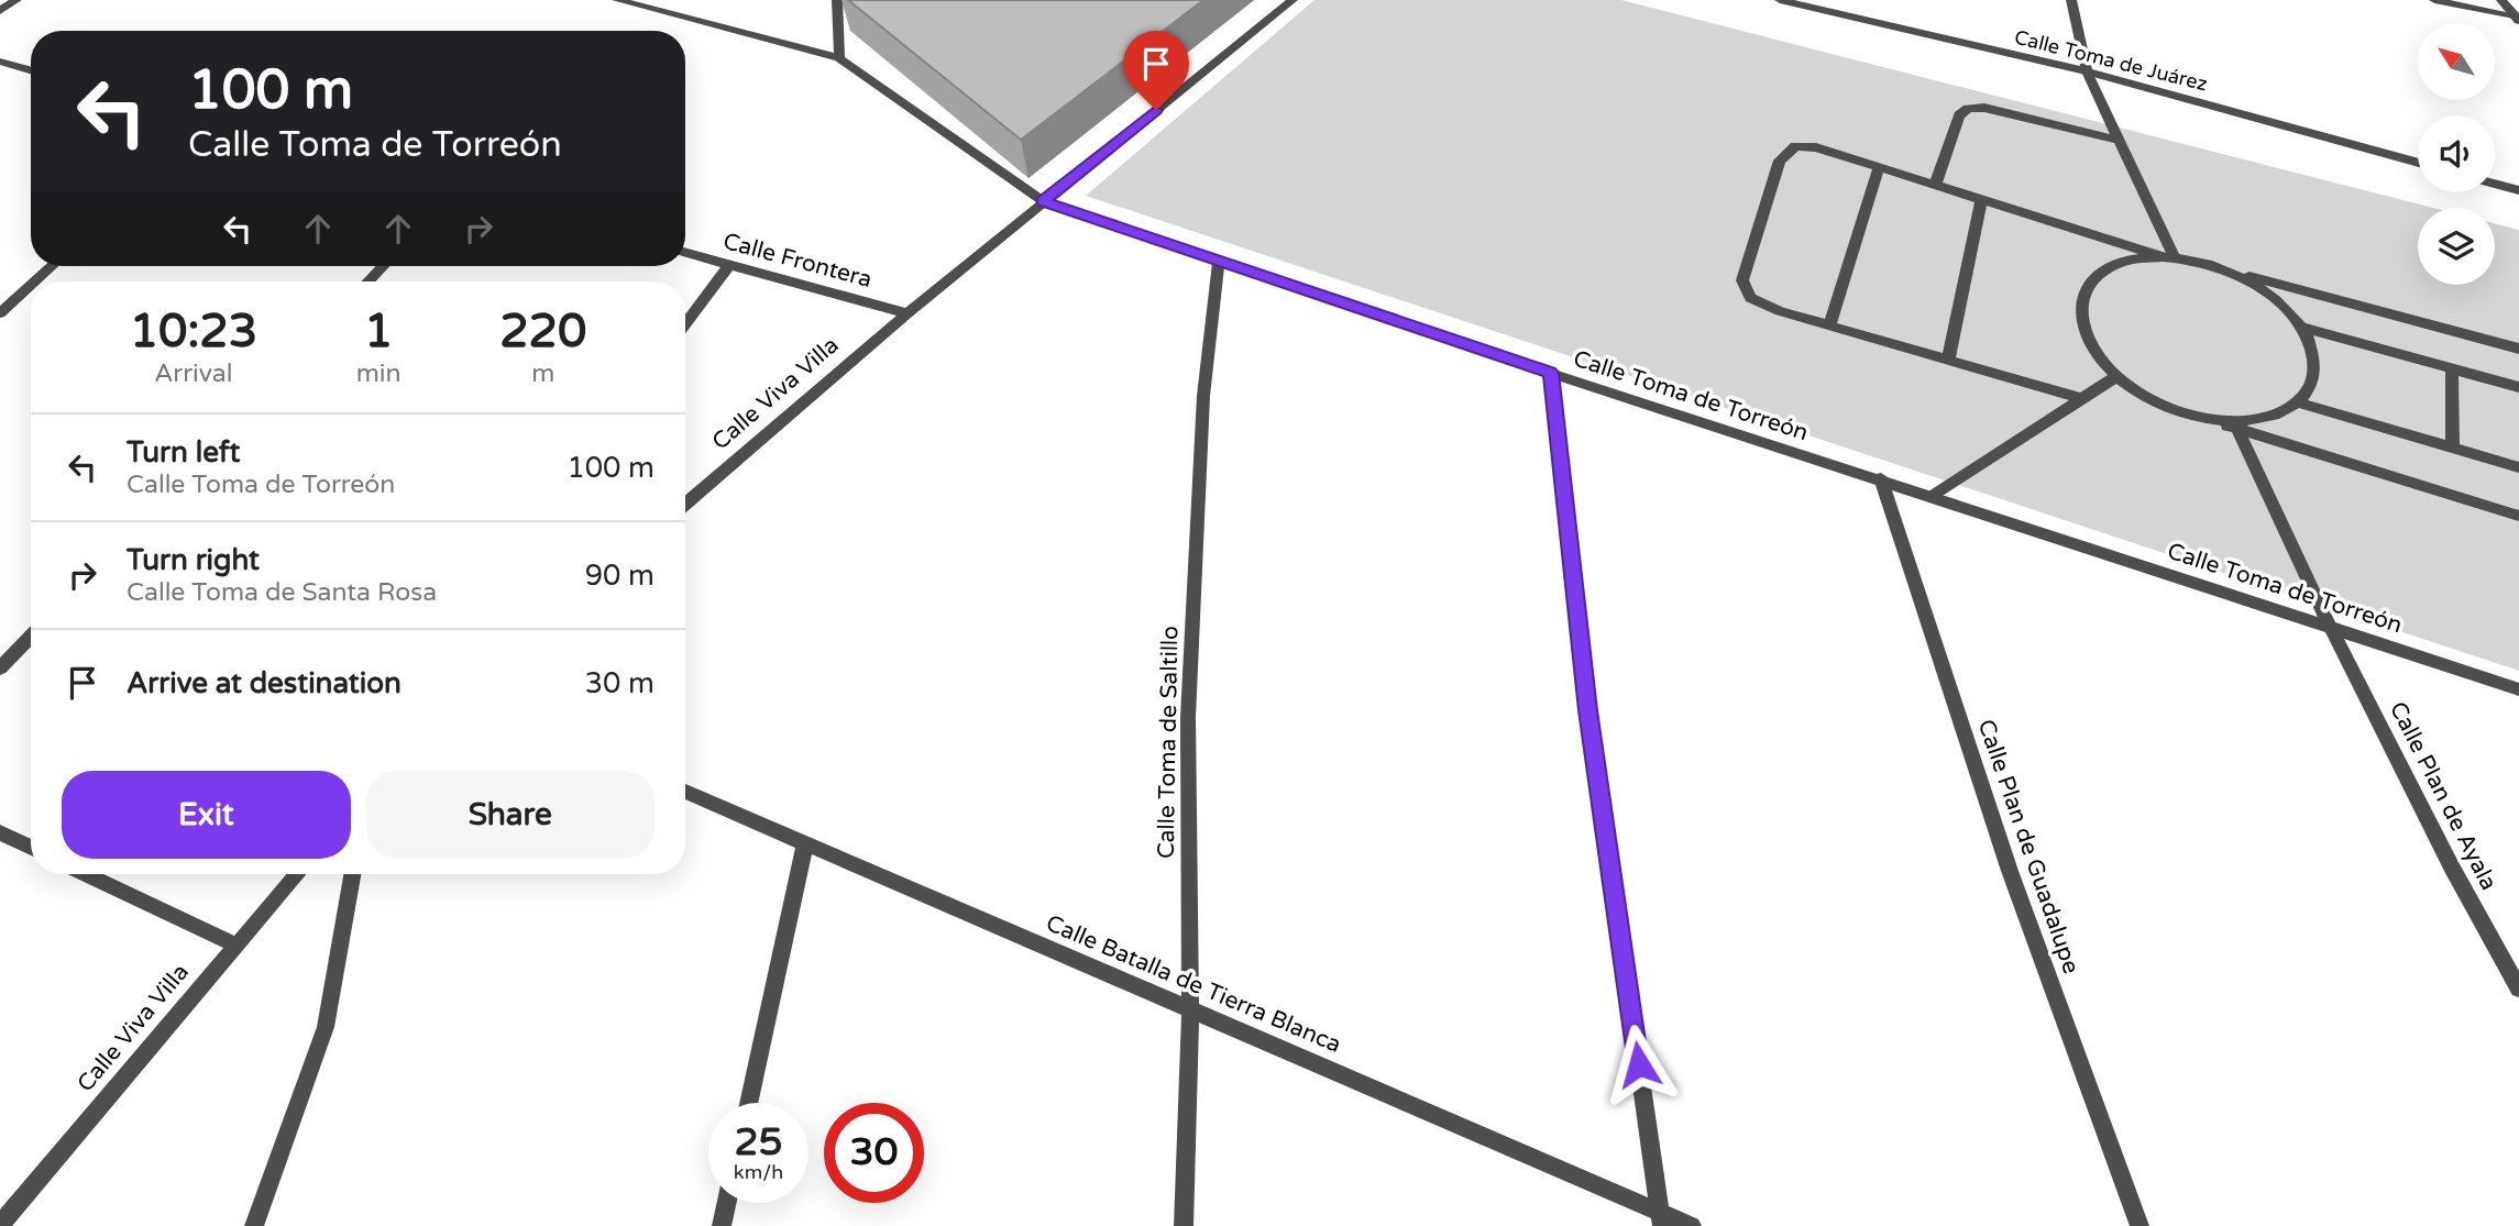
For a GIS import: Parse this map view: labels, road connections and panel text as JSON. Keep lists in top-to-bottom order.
{
  "streets": {
    "street": [
      "Calle Toma de Juárez",
      "Calle Frontera",
      "Calle Viva Villa",
      "Calle Toma de Torreón",
      "Calle Toma de Saltillo",
      "Calle Plan de Ayala",
      "Calle Plan de Guadalupe",
      "Calle Batalla de Tierra Blanca"
    ]
  },
  "crossings": [
    ["Calle Frontera", "Calle Viva Villa"],
    ["Calle Viva Villa", "Calle Toma de Torreón"],
    ["Calle Toma de Torreón", "Calle Toma de Saltillo"],
    ["Calle Toma de Torreón", "Calle Plan de Ayala"],
    ["Calle Toma de Torreón", "Calle Plan de Guadalupe"],
    ["Calle Toma de Saltillo", "Calle Batalla de Tierra Blanca"]
  ],
  "north": "top left",
  "page": {
    "turn": ["100 m", "Calle Toma de Torreón"],
    "eta": [
      "10:23",
      "Arrival",
      "1",
      "min",
      "220",
      "m"
    ],
    "list": [
      {
        "name": "Turn left",
        "note": "Calle Toma de Torreón",
        "value": "100 m"
      },
      {
        "name": "Turn right",
        "note": "Calle Toma de Santa Rosa",
        "value": "90 m"
      },
      {
        "name": "Arrive at destination",
        "value": "30 m"
      }
    ],
    "buttons": ["Exit", "Share"],
    "speed": "25 km/h",
    "limit": "30"
  }
}
